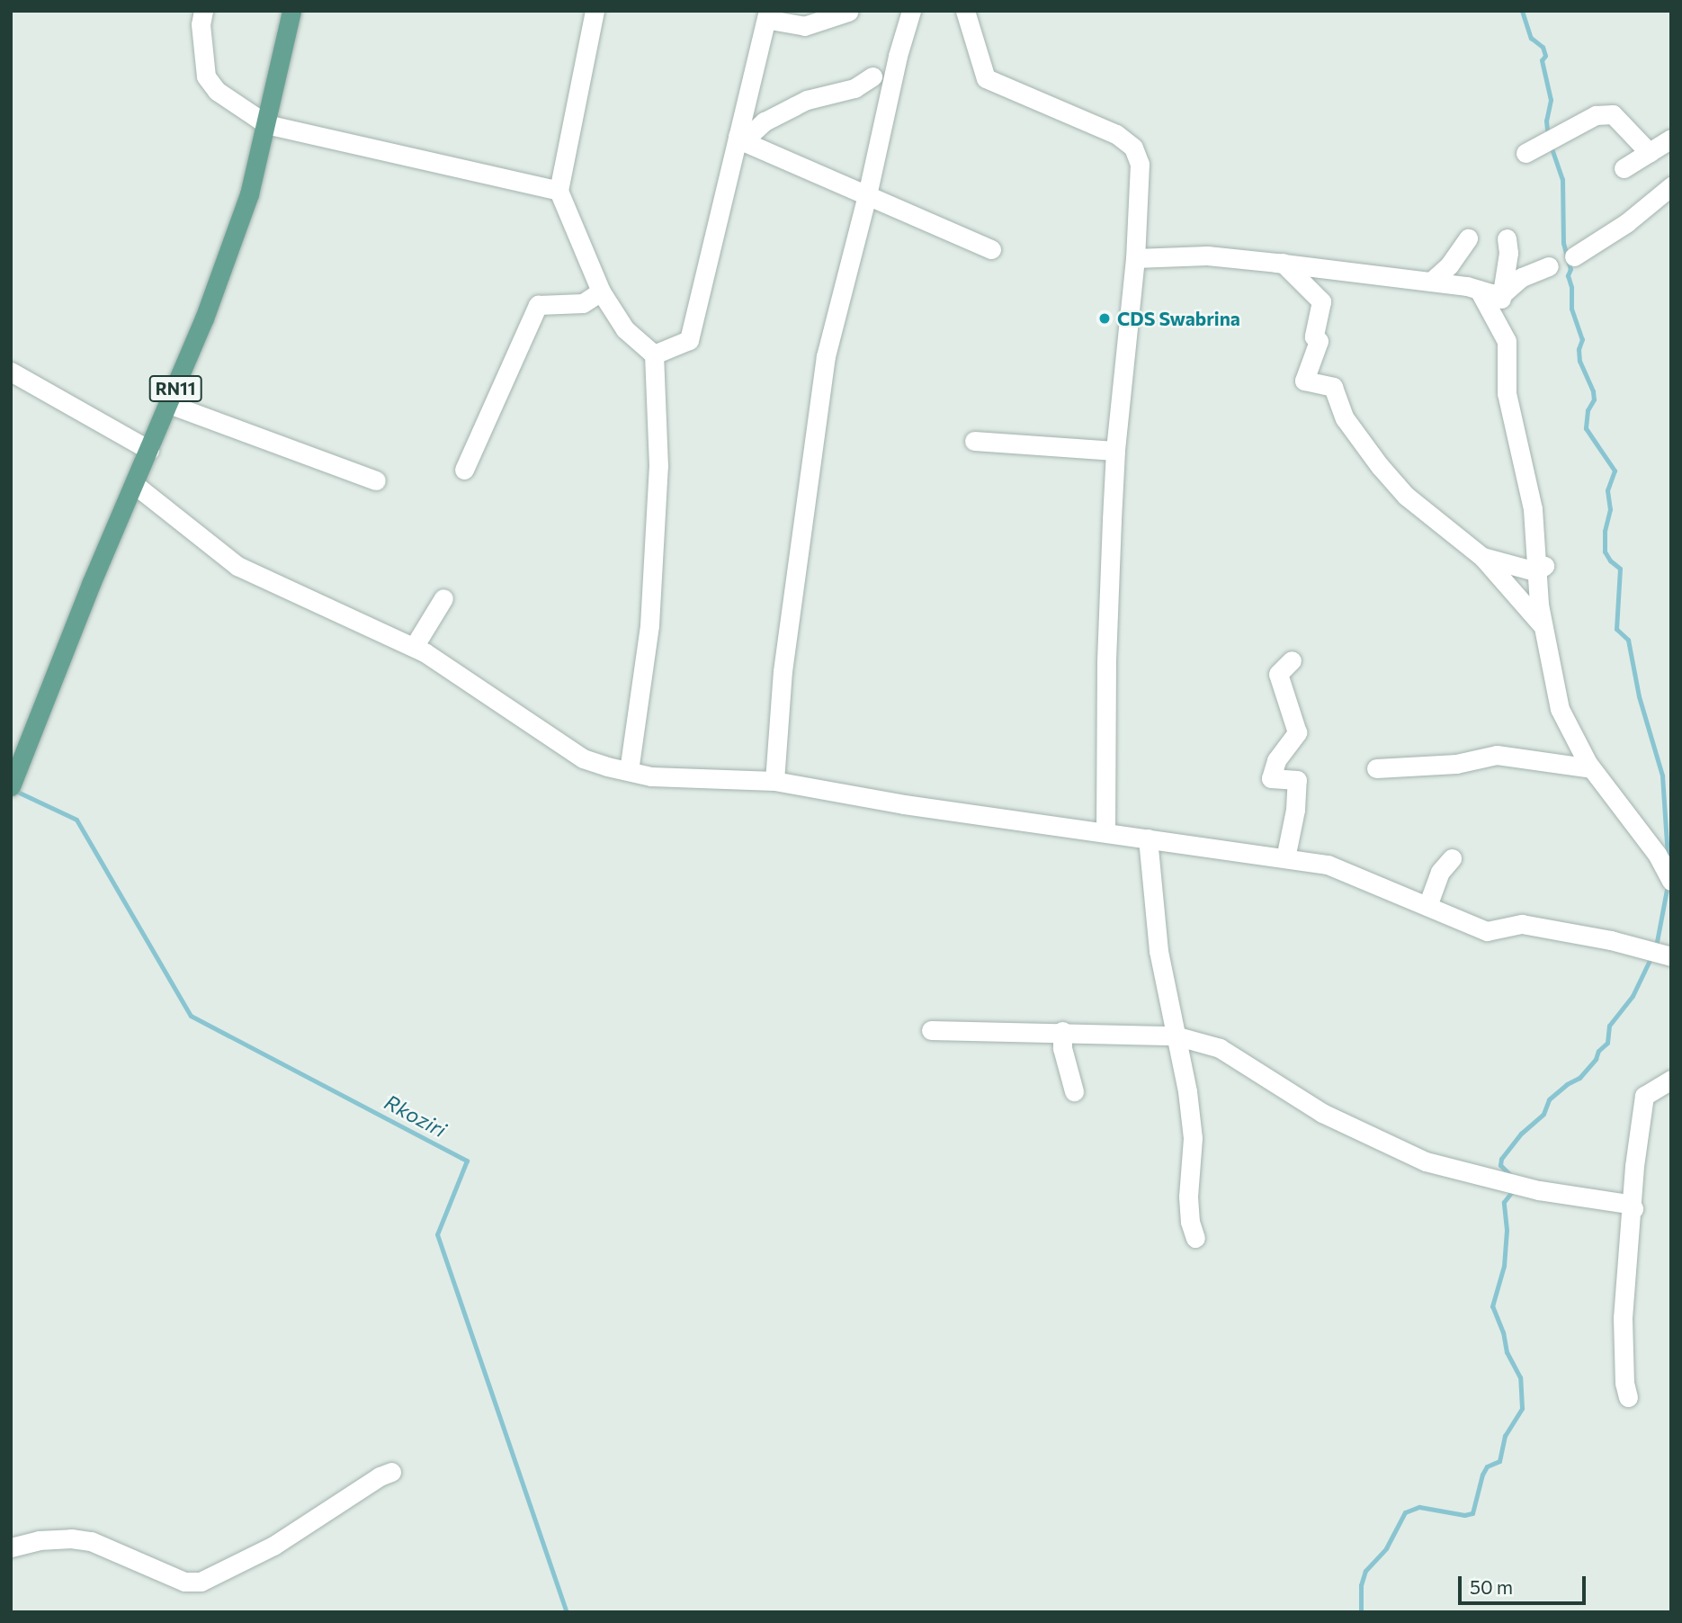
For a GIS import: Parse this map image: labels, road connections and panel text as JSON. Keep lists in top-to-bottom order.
{
  "streets": {
    "main road": ["RN11"]
  },
  "water": ["Rkoziri"],
  "places": ["CDS Swabrina"],
  "scale_bar": "50 m"
}
